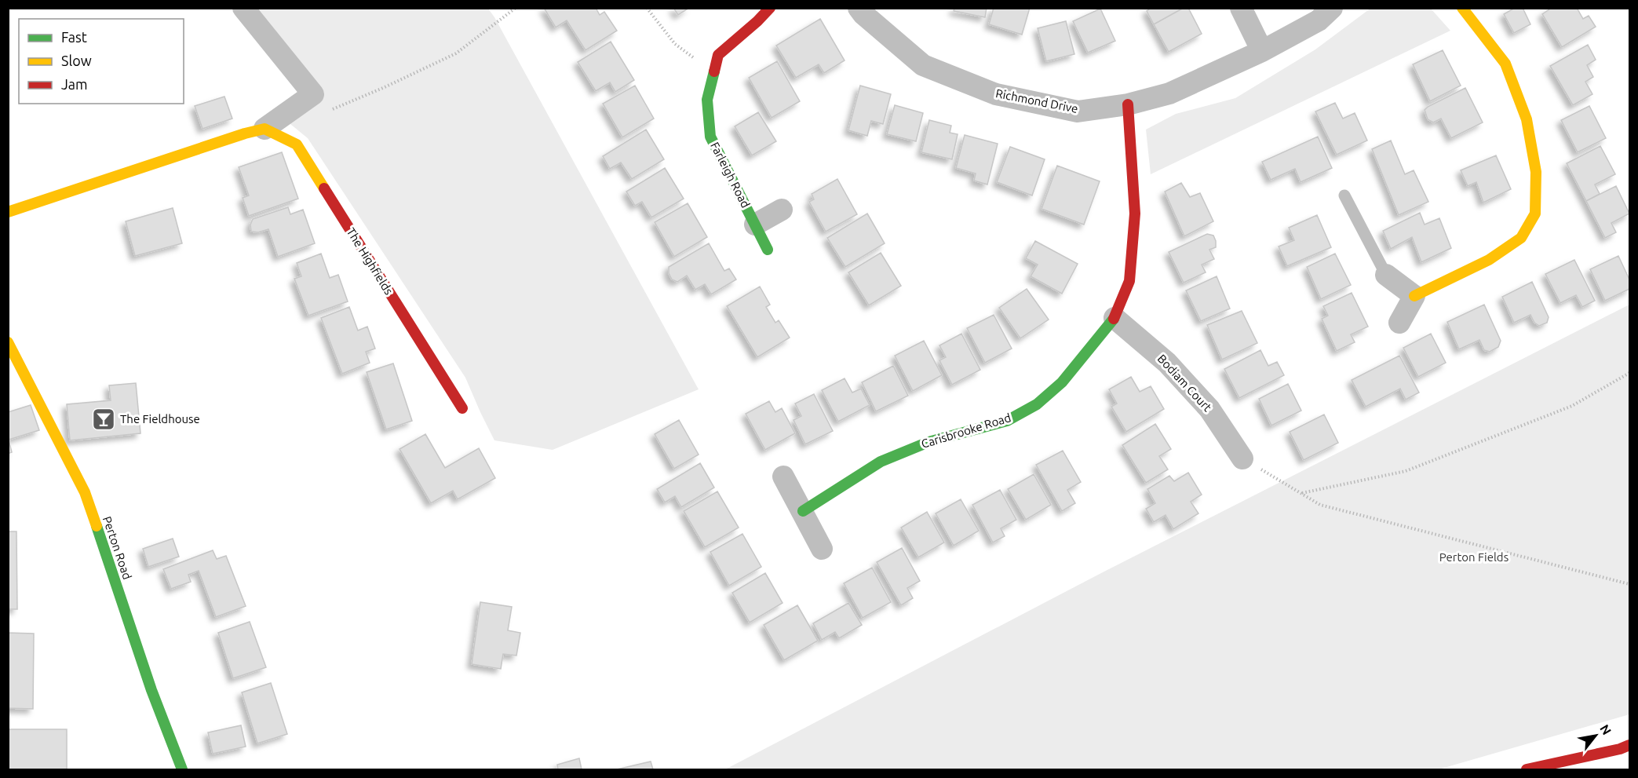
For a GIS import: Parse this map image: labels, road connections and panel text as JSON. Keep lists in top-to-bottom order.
{
  "streets": {
    "street": [
      "Richmond Drive",
      "Farleigh Road",
      "The Highfields",
      "Bodiam Court",
      "Carisbrooke Road",
      "Perton Road"
    ]
  },
  "crossings": [
    ["Richmond Drive", "Carisbrooke Road"],
    ["Bodiam Court", "Carisbrooke Road"]
  ],
  "parks": ["Perton Fields"],
  "places": {
    "bar": ["The Fieldhouse"]
  },
  "legend": ["Fast", "Slow", "Jam"],
  "north": "top right"
}
